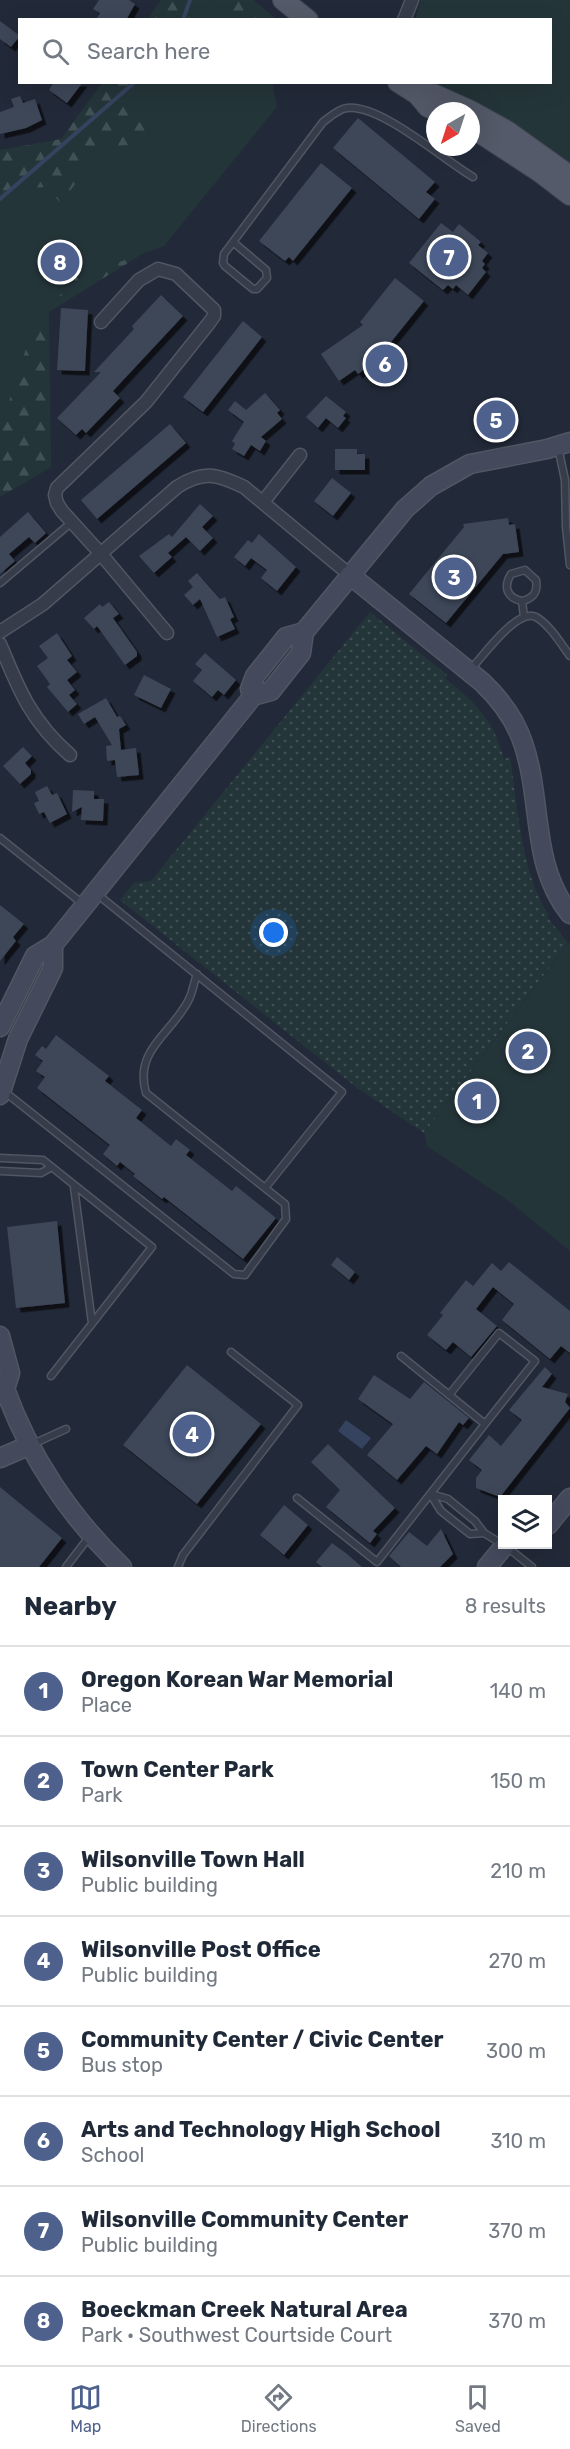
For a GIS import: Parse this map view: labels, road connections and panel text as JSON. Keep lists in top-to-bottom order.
{
  "north": "bottom left",
  "page": {
    "search": "Search here",
    "pins": [
      "7",
      "8",
      "6",
      "5",
      "3",
      "2",
      "1",
      "4"
    ],
    "heading": ["Nearby", "8 results"],
    "list": [
      {
        "mark": "1",
        "name": "Oregon Korean War Memorial",
        "note": "Place",
        "value": "140 m"
      },
      {
        "mark": "2",
        "name": "Town Center Park",
        "note": "Park",
        "value": "150 m"
      },
      {
        "mark": "3",
        "name": "Wilsonville Town Hall",
        "note": "Public building",
        "value": "210 m"
      },
      {
        "mark": "4",
        "name": "Wilsonville Post Office",
        "note": "Public building",
        "value": "270 m"
      },
      {
        "mark": "5",
        "name": "Community Center / Civic Center",
        "note": "Bus stop",
        "value": "300 m"
      },
      {
        "mark": "6",
        "name": "Arts and Technology High School",
        "note": "School",
        "value": "310 m"
      },
      {
        "mark": "7",
        "name": "Wilsonville Community Center",
        "note": "Public building",
        "value": "370 m"
      },
      {
        "mark": "8",
        "name": "Boeckman Creek Natural Area",
        "note": "Park · Southwest Courtside Court",
        "value": "370 m"
      }
    ],
    "nav": ["Map", "Directions", "Saved"]
  }
}
